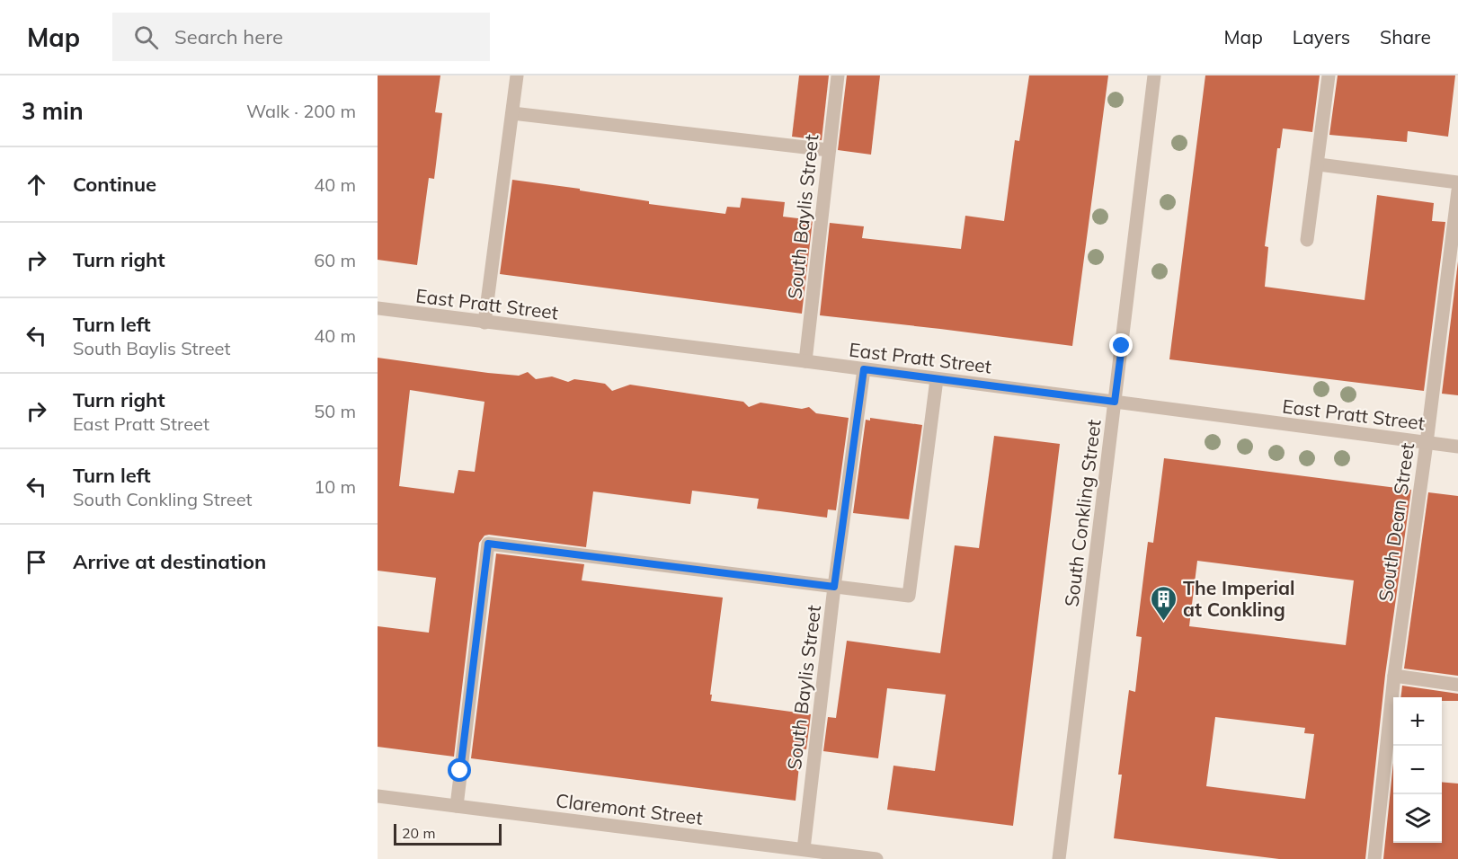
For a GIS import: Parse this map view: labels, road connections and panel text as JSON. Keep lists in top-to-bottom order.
{
  "streets": {
    "street": [
      "South Baylis Street",
      "East Pratt Street",
      "South Conkling Street",
      "South Dean Street",
      "Claremont Street"
    ]
  },
  "crossings": [
    ["South Baylis Street", "East Pratt Street"],
    ["South Baylis Street", "Claremont Street"],
    ["East Pratt Street", "South Conkling Street"],
    ["East Pratt Street", "South Dean Street"]
  ],
  "places": {
    "building": ["The Imperial at Conkling"]
  },
  "scale_bar": "20 m",
  "page": {
    "header": "Map",
    "search": "Search here",
    "nav": ["Map", "Layers", "Share"],
    "heading": ["3 min", "Walk · 200 m"],
    "list": [
      ["Continue", "40 m"],
      ["Turn right", "60 m"],
      ["Turn left", "South Baylis Street", "40 m"],
      ["Turn right", "East Pratt Street", "50 m"],
      ["Turn left", "South Conkling Street", "10 m"],
      "Arrive at destination"
    ],
    "map_buttons": ["+", "−"],
    "scale": "20 m"
  }
}
